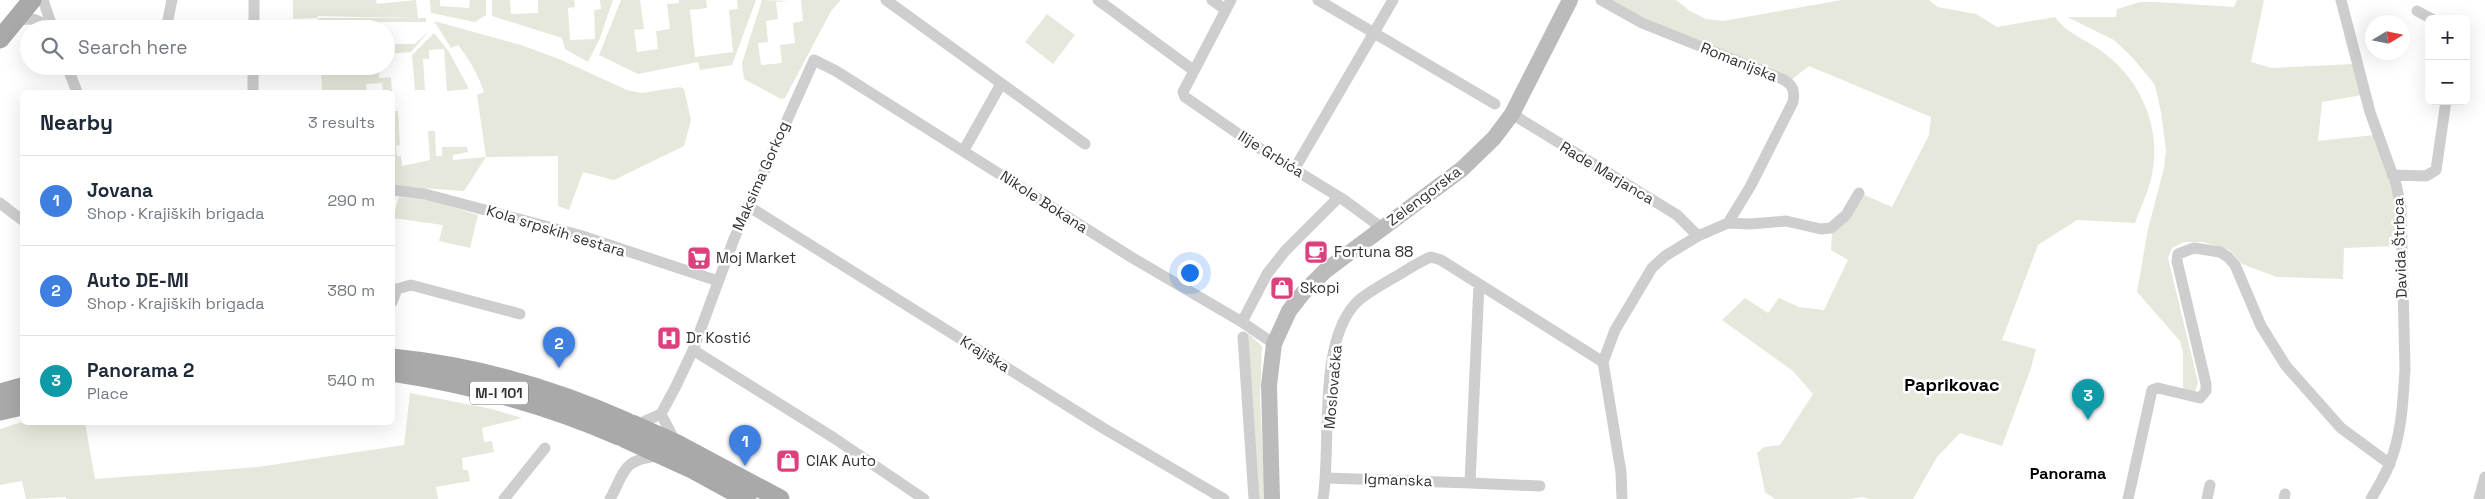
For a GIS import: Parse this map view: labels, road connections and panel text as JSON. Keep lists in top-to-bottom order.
{
  "streets": {
    "main road": ["M-I 101"],
    "street": [
      "Romanijska",
      "Ilije Grbića",
      "Rade Marjanca",
      "Maksima Gorkog",
      "Zelengorska",
      "Nikole Bokana",
      "Kola srpskih sestara",
      "Davida Štrbca",
      "Krajiška",
      "Moslovačka",
      "Igmanska"
    ]
  },
  "crossings": [
    ["Ilije Grbića", "Zelengorska"],
    ["Rade Marjanca", "Zelengorska"],
    ["Maksima Gorkog", "Nikole Bokana"],
    ["Maksima Gorkog", "Kola srpskih sestara"],
    ["Maksima Gorkog", "Krajiška"],
    ["Zelengorska", "Nikole Bokana"],
    ["Moslovačka", "Igmanska"]
  ],
  "districts": ["Paprikovac", "Panorama"],
  "places": {
    "cafe": ["Fortuna 88"],
    "supermarket": ["Moj Market"],
    "shop": ["Skopi", "CIAK Auto"],
    "hospital": ["Dr Kostić"]
  },
  "north": "right",
  "page": {
    "map_buttons": ["+", "−"],
    "search": "Search here",
    "heading": ["Nearby", "3 results"],
    "list": [
      {
        "mark": "1",
        "name": "Jovana",
        "note": "Shop · Krajiških brigada",
        "value": "290 m"
      },
      {
        "mark": "2",
        "name": "Auto DE-MI",
        "note": "Shop · Krajiških brigada",
        "value": "380 m"
      },
      {
        "mark": "3",
        "name": "Panorama 2",
        "note": "Place",
        "value": "540 m"
      }
    ],
    "pins": ["2", "3", "1"]
  }
}
